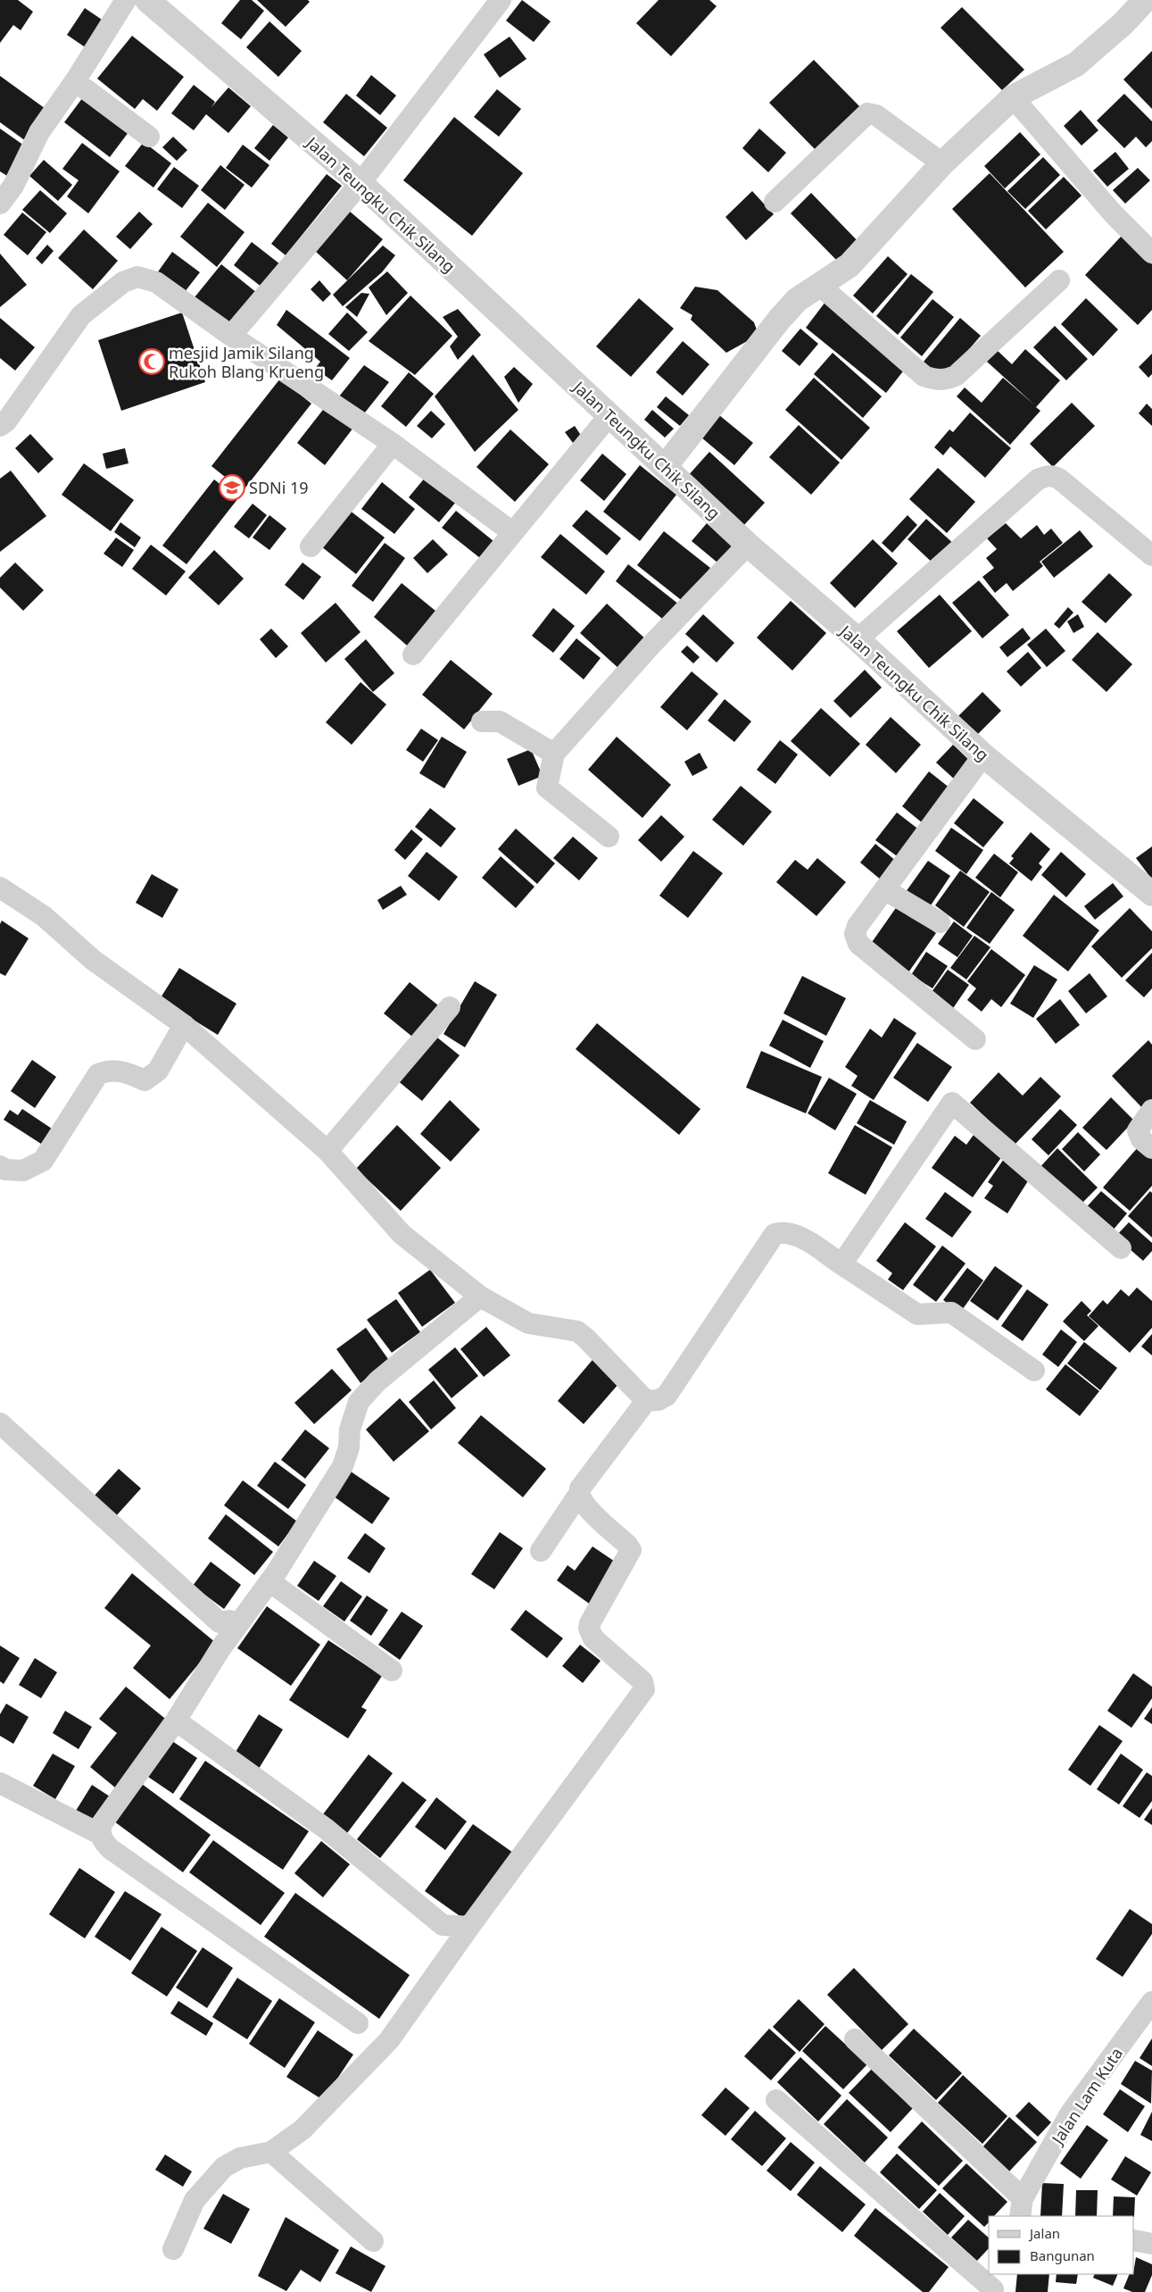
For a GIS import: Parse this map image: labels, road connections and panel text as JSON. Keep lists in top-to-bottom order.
{
  "streets": {
    "street": ["Jalan Teungku Chik Silang", "Jalan Lam Kuta"]
  },
  "places": {
    "mosque": ["mesjid Jamik Silang Rukoh Blang Krueng"],
    "school or university": ["SDNi 19"]
  },
  "legend": ["Jalan", "Bangunan"]
}
